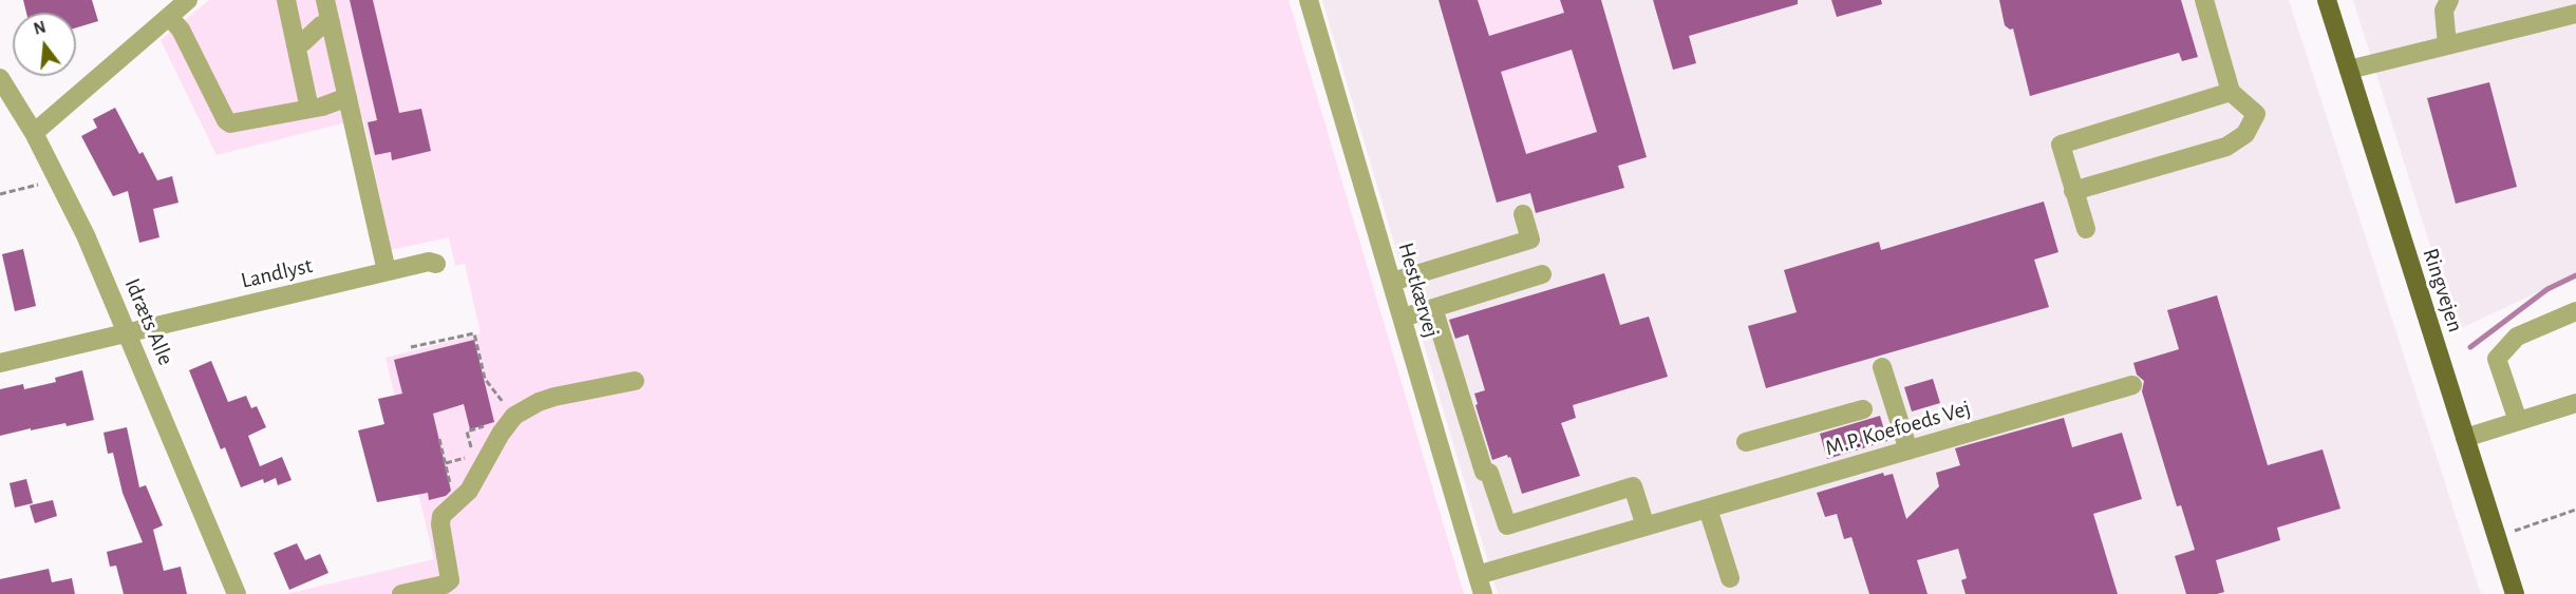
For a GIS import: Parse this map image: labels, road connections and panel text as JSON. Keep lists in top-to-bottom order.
{
  "streets": {
    "main road": ["Ringvejen"],
    "street": [
      "Landlyst",
      "Hestkærvej",
      "Idræts Alle",
      "M.P. Koefoeds Vej"
    ]
  },
  "crossings": [
    ["Landlyst", "Idræts Alle"],
    ["Hestkærvej", "M.P. Koefoeds Vej"]
  ],
  "north": "top"
}
